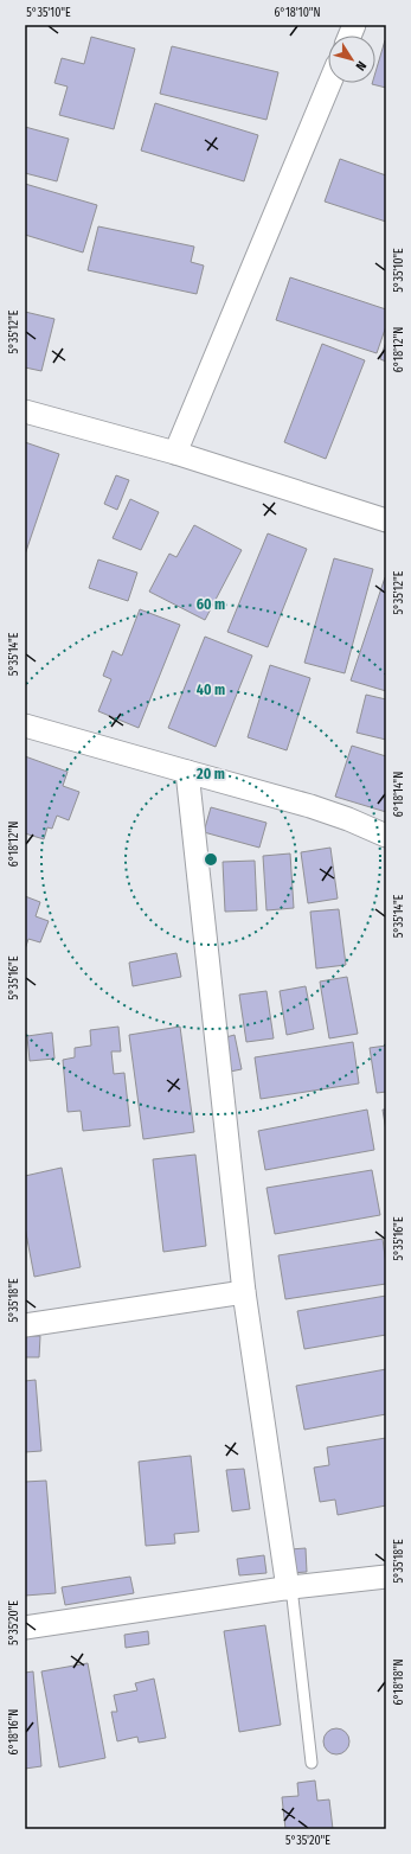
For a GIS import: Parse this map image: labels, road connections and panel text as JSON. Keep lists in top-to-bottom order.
{
  "north": "bottom right",
  "coordinates": [
    "5°35'10\"E",
    "6°18'10\"N",
    "5°35'12\"E",
    "6°18'12\"N",
    "5°35'14\"E",
    "6°18'14\"N",
    "5°35'16\"E",
    "5°35'18\"E",
    "5°35'20\"E",
    "6°18'18\"N",
    "6°18'16\"N"
  ],
  "rings": ["60 m", "40 m", "20 m"]
}
